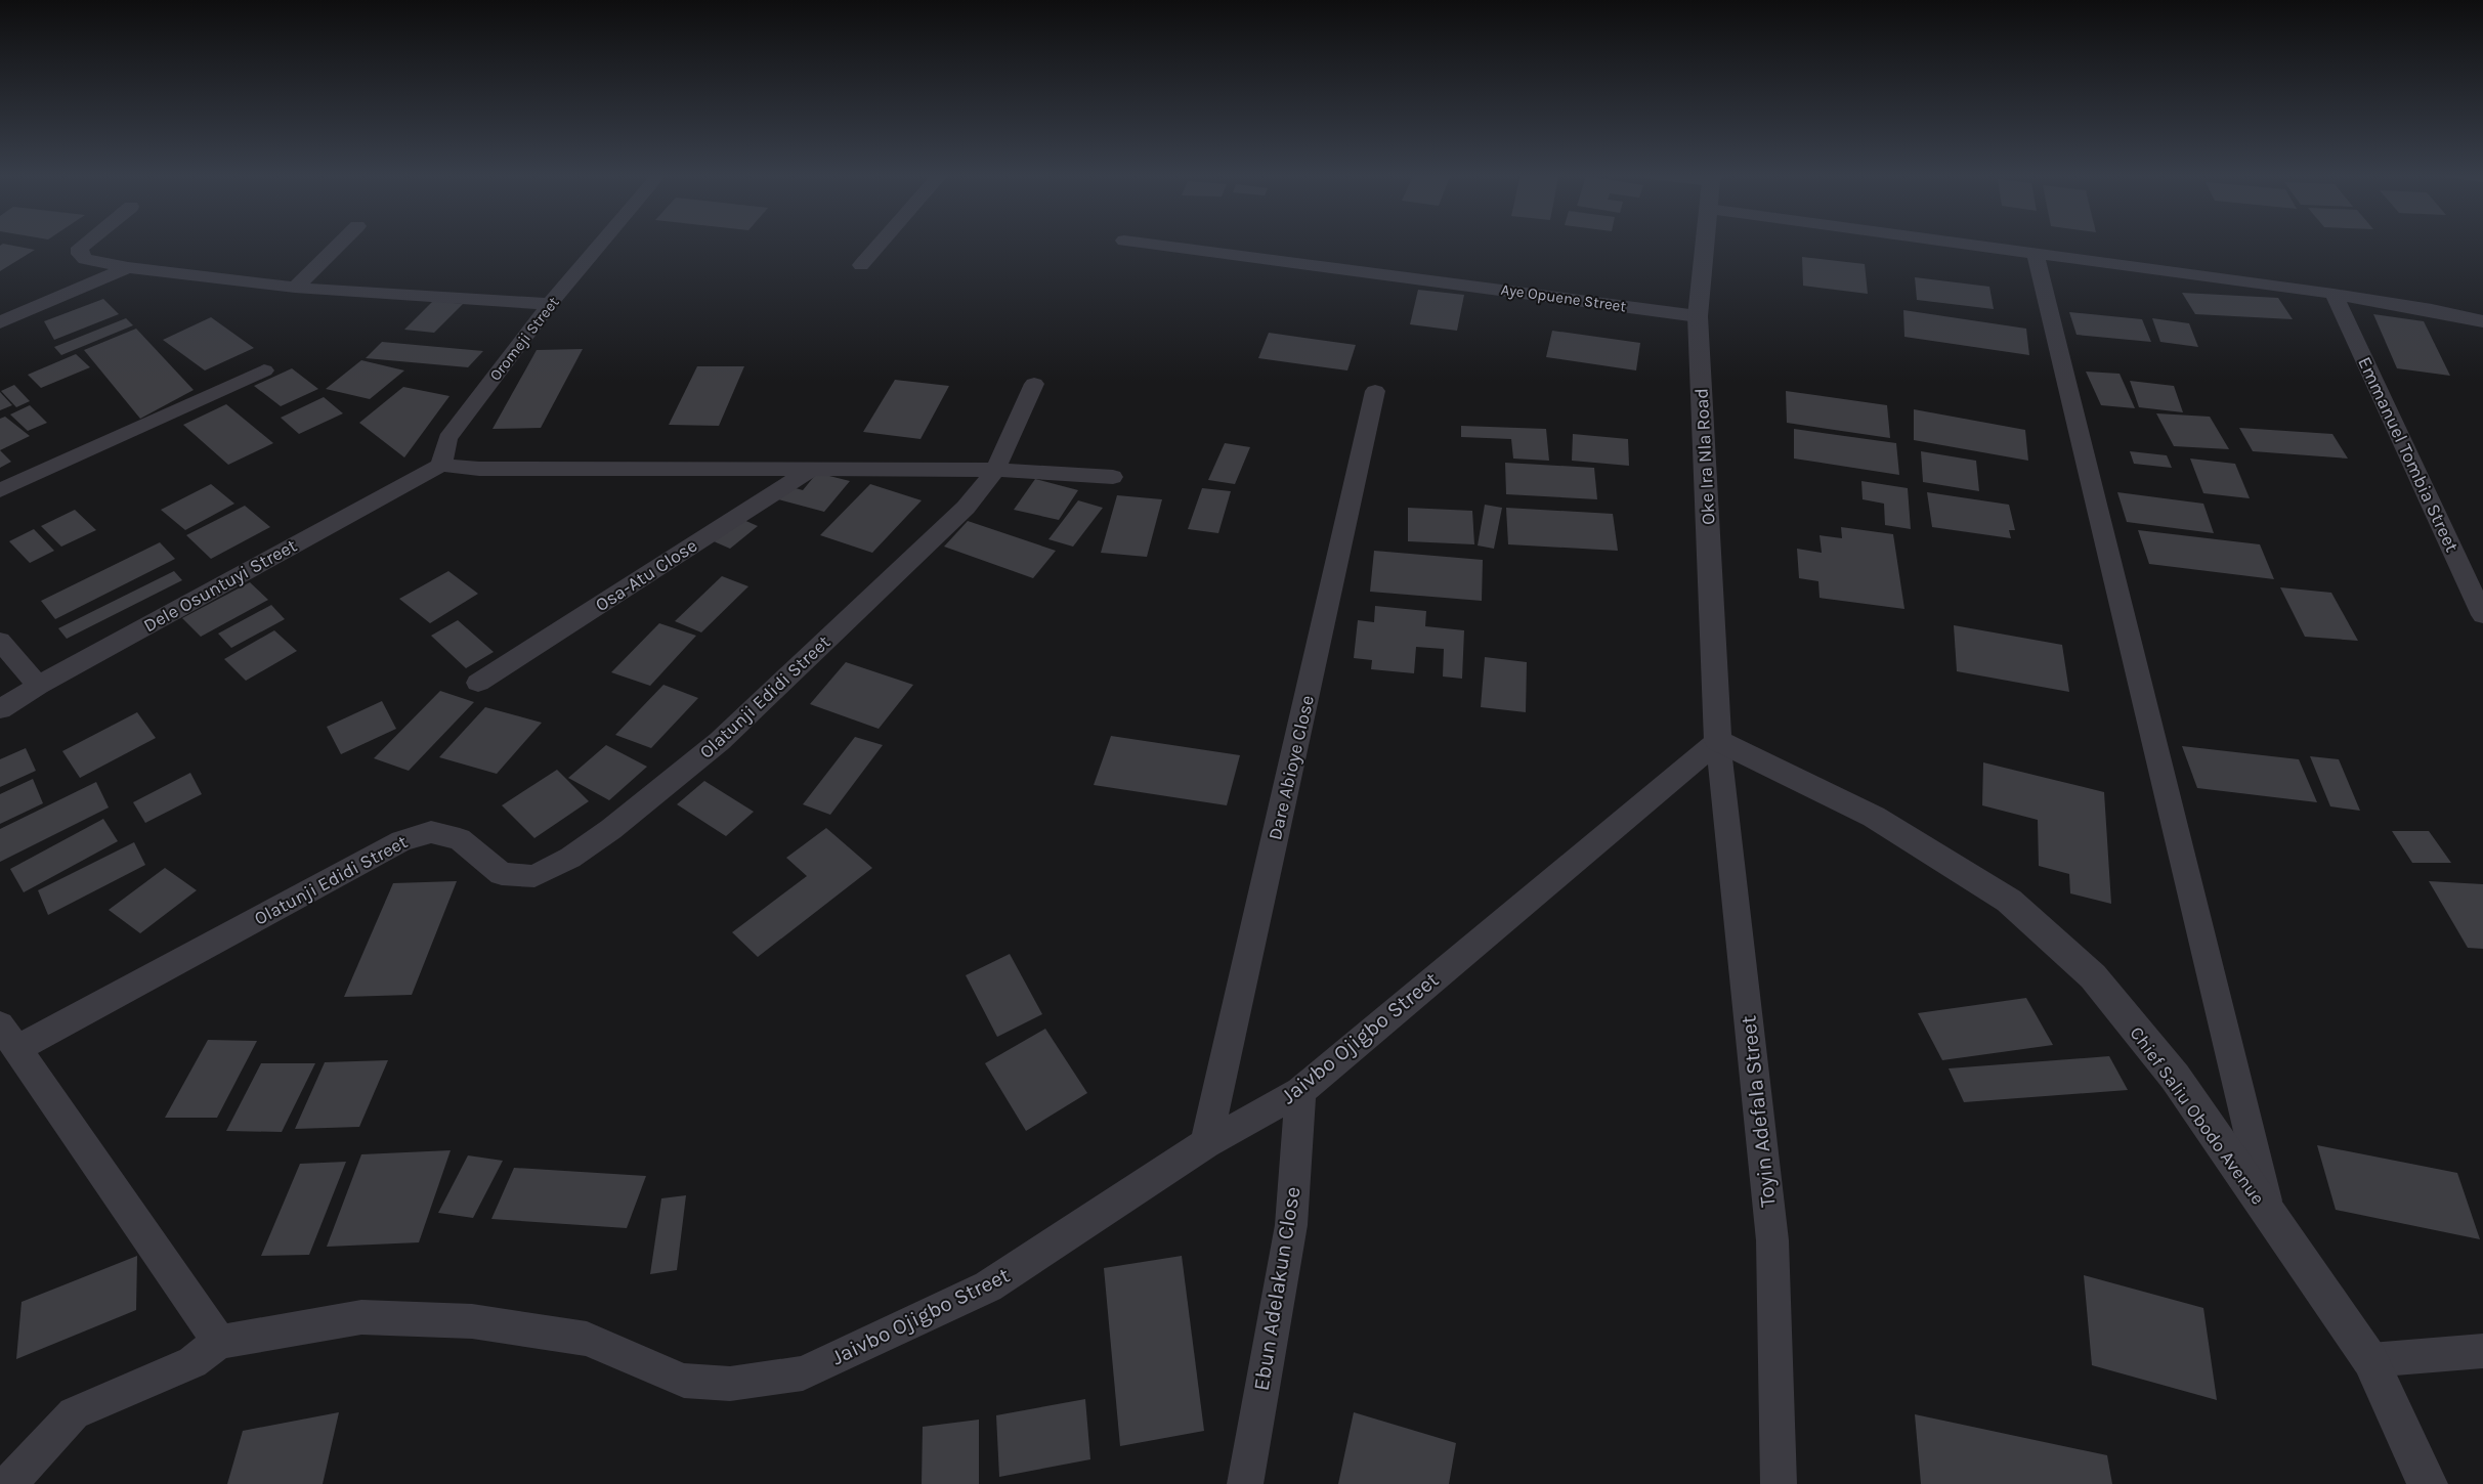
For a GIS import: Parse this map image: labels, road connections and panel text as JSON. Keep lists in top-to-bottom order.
{
  "streets": {
    "street": [
      "Aye Opuene Street",
      "Oromeji Street",
      "Emmanuel Tombia Street",
      "Oke Ira Nla Road",
      "Osa-Atu Close",
      "Dele Osuntuyi Street",
      "Olatunji Edidi Street",
      "Dare Abioye Close",
      "Jaivbo Ojigbo Street",
      "Toyin Adefala Street",
      "Chief Saliu Obodo Avenue",
      "Ebun Adelakun Close"
    ]
  },
  "crossings": [
    ["Aye Opuene Street", "Oke Ira Nla Road"],
    ["Oromeji Street", "Dele Osuntuyi Street"],
    ["Oke Ira Nla Road", "Jaivbo Ojigbo Street"],
    ["Oke Ira Nla Road", "Toyin Adefala Street"],
    ["Oke Ira Nla Road", "Chief Saliu Obodo Avenue"],
    ["Dare Abioye Close", "Jaivbo Ojigbo Street"],
    ["Jaivbo Ojigbo Street", "Toyin Adefala Street"],
    ["Jaivbo Ojigbo Street", "Chief Saliu Obodo Avenue"],
    ["Jaivbo Ojigbo Street", "Ebun Adelakun Close"],
    ["Toyin Adefala Street", "Chief Saliu Obodo Avenue"]
  ]
}
